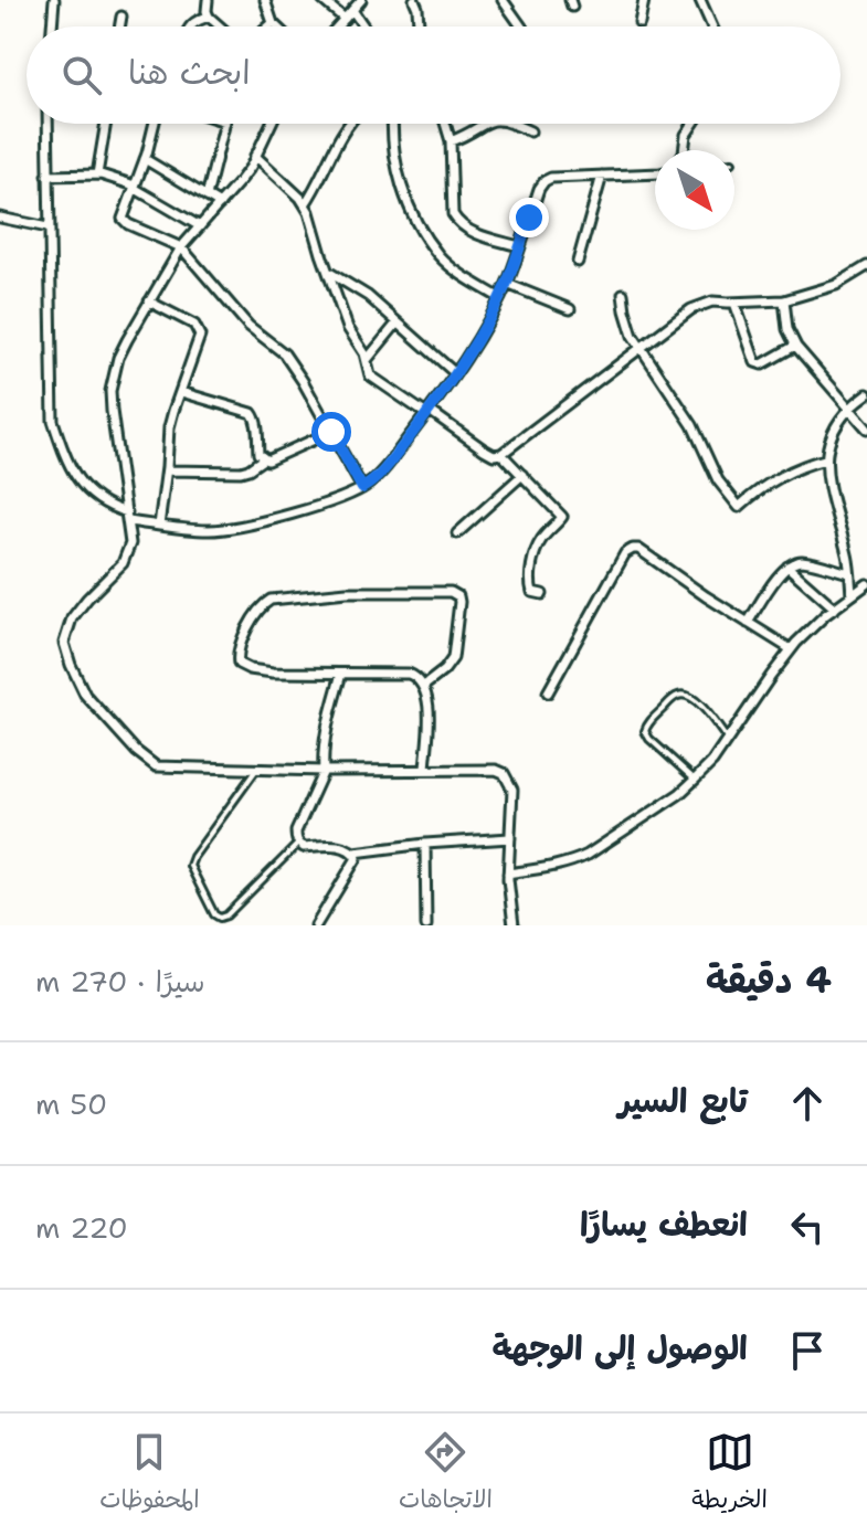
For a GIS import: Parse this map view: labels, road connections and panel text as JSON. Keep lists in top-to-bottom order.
{
  "north": "bottom right",
  "page": {
    "search": "ابحث هنا",
    "heading": ["4 دقيقة", "سيرًا · 270 m"],
    "list": [
      ["تابع السير", "50 m"],
      ["انعطف يسارًا", "220 m"],
      "الوصول إلى الوجهة"
    ],
    "nav": ["الخريطة", "الاتجاهات", "المحفوظات"]
  }
}
